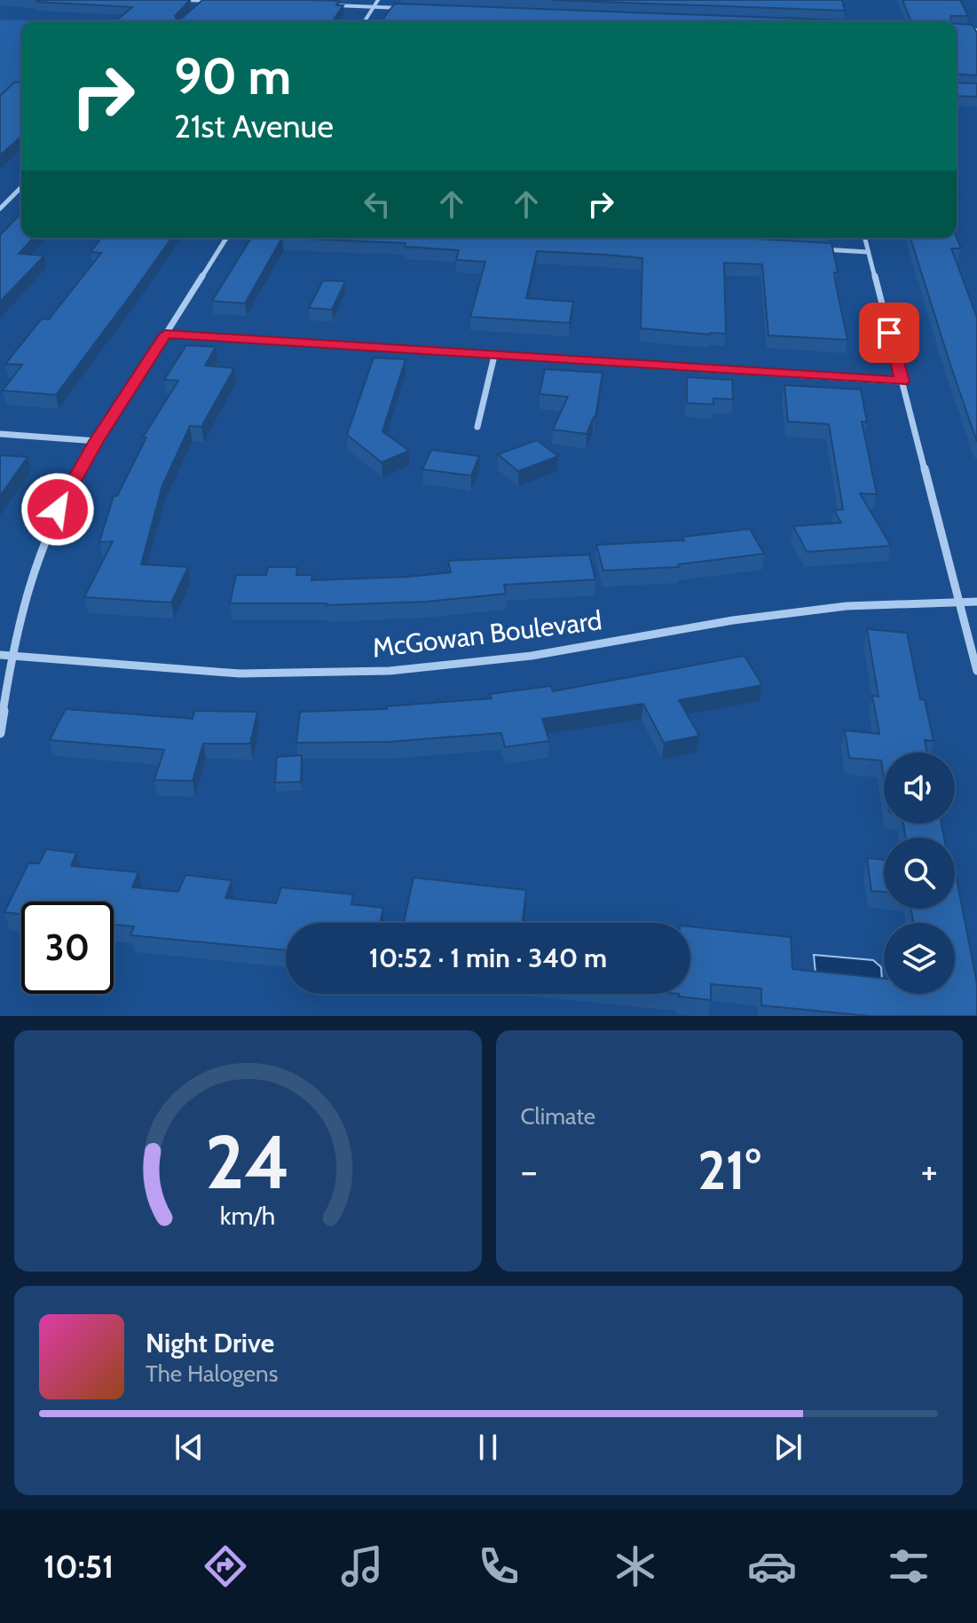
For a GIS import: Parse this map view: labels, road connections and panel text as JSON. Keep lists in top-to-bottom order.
{
  "streets": {
    "street": ["McGowan Boulevard"]
  },
  "page": {
    "turn": ["90 m", "21st Avenue"],
    "limit": "30",
    "trip": "10:52 · 1 min · 340 m",
    "tile": "Climate",
    "heat": ["−", "21°", "+"],
    "song": ["Night Drive", "The Halogens"],
    "tabs": "10:51",
    "gauge": ["24", "km/h"]
  }
}
